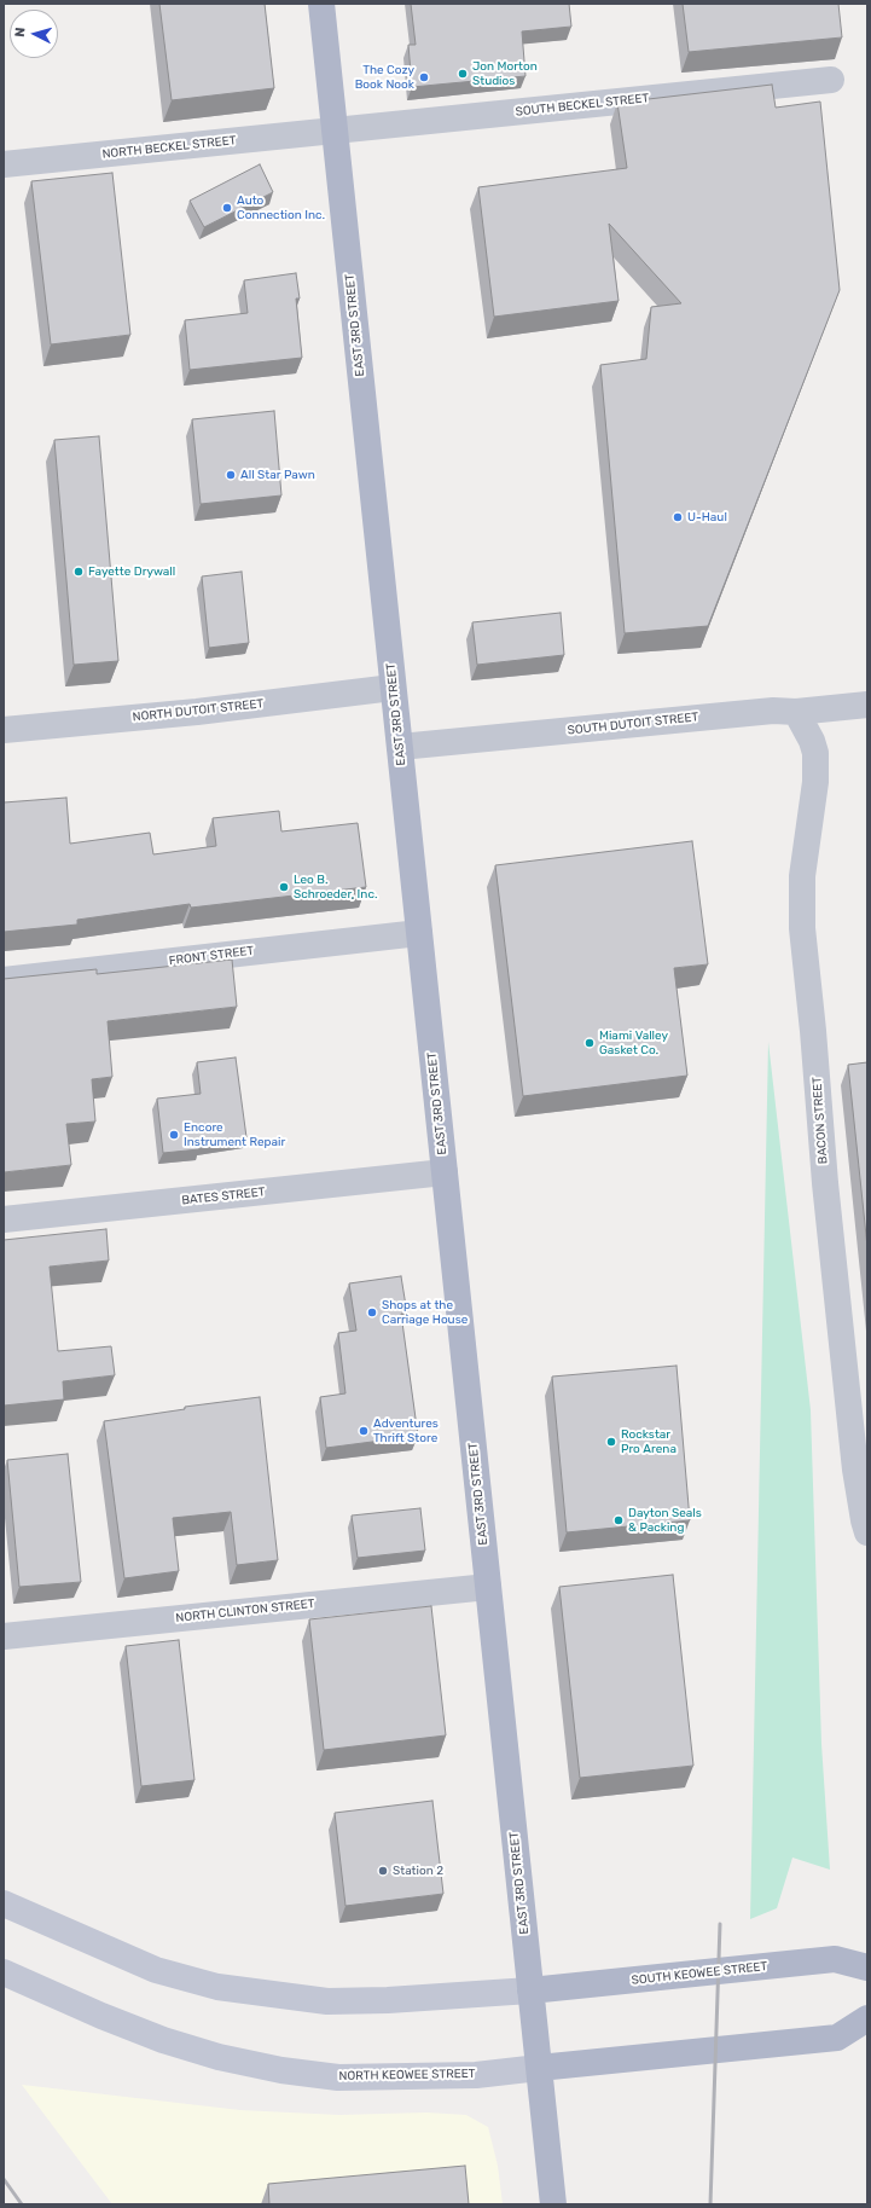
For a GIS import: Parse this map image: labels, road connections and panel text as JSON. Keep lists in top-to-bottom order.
{
  "streets": {
    "main road": ["EAST 3RD STREET", "SOUTH KEOWEE STREET", "NORTH KEOWEE STREET"],
    "street": [
      "SOUTH BECKEL STREET",
      "NORTH BECKEL STREET",
      "NORTH DUTOIT STREET",
      "SOUTH DUTOIT STREET",
      "FRONT STREET",
      "BACON STREET",
      "BATES STREET",
      "NORTH CLINTON STREET"
    ]
  },
  "crossings": [
    ["SOUTH BECKEL STREET", "NORTH BECKEL STREET"],
    ["SOUTH BECKEL STREET", "EAST 3RD STREET"],
    ["NORTH BECKEL STREET", "EAST 3RD STREET"],
    ["EAST 3RD STREET", "NORTH DUTOIT STREET"],
    ["EAST 3RD STREET", "SOUTH DUTOIT STREET"],
    ["EAST 3RD STREET", "FRONT STREET"],
    ["EAST 3RD STREET", "BATES STREET"],
    ["EAST 3RD STREET", "NORTH CLINTON STREET"],
    ["EAST 3RD STREET", "SOUTH KEOWEE STREET"],
    ["EAST 3RD STREET", "NORTH KEOWEE STREET"],
    ["SOUTH DUTOIT STREET", "BACON STREET"]
  ],
  "places": [
    "Jon Morton Studios",
    "The Cozy Book Nook",
    "Auto Connection Inc.",
    "All Star Pawn",
    "U-Haul",
    "Fayette Drywall",
    "Leo B. Schroeder, Inc.",
    "Miami Valley Gasket Co.",
    "Encore Instrument Repair",
    "Shops at the Carriage House",
    "Adventures Thrift Store",
    "Rockstar Pro Arena",
    "Dayton Seals & Packing",
    "Station 2"
  ],
  "north": "left"
}
